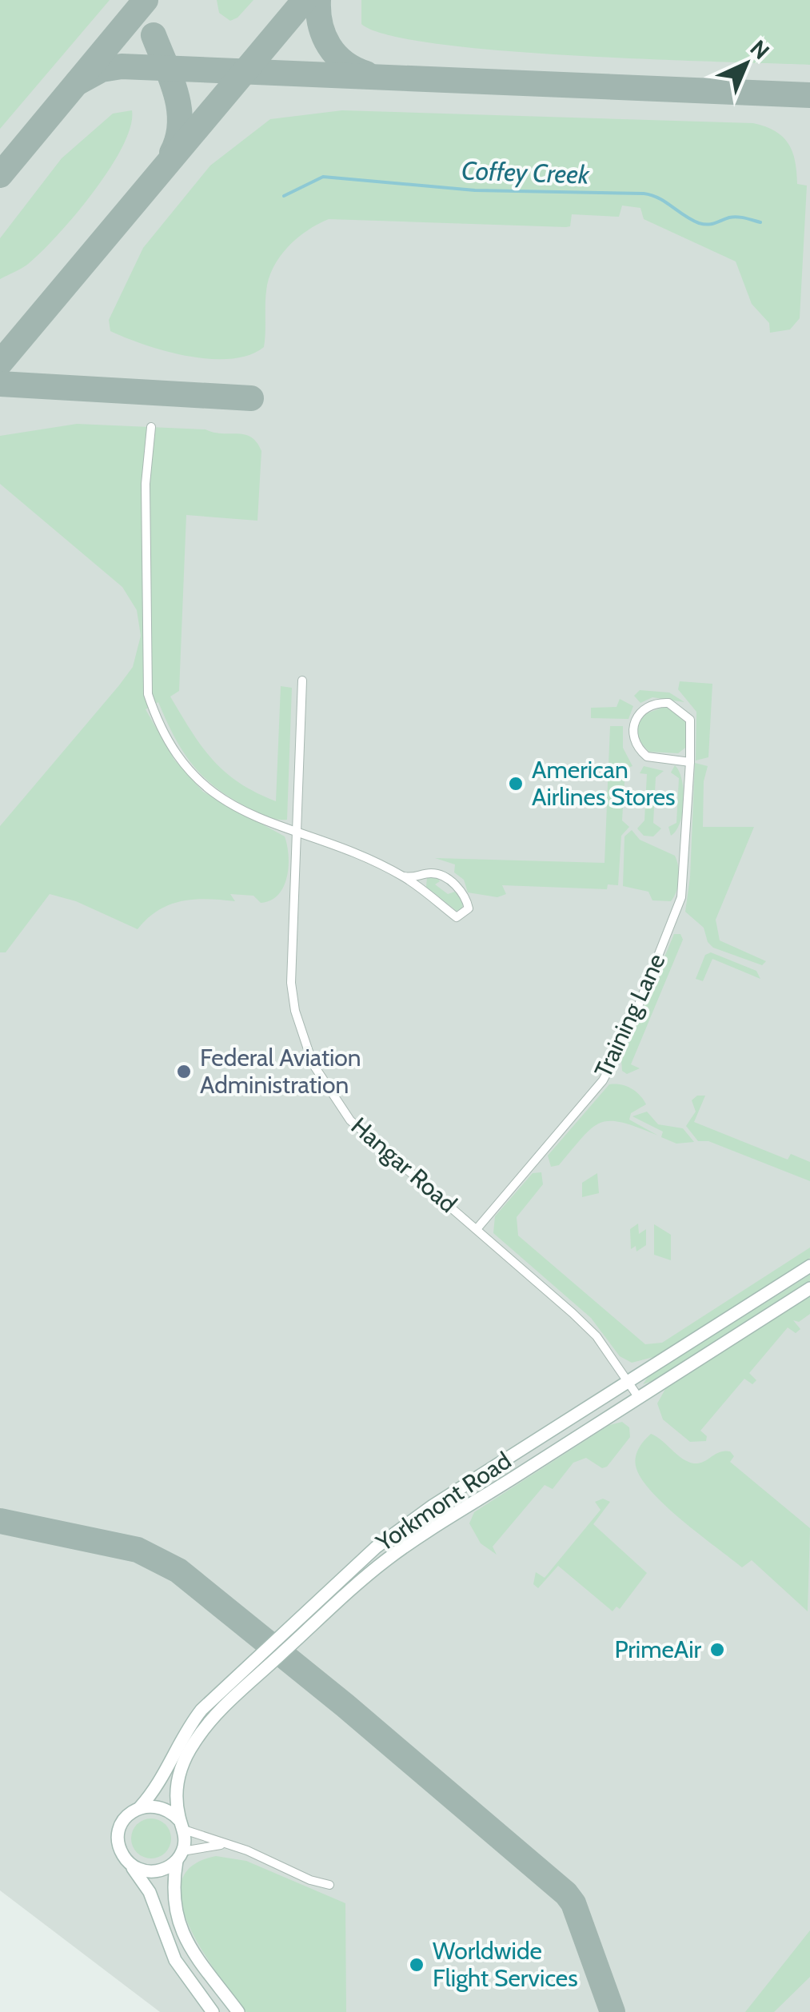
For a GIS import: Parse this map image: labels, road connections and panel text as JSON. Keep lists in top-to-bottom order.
{
  "streets": {
    "street": ["Training Lane", "Hangar Road", "Yorkmont Road"]
  },
  "crossings": [
    ["Training Lane", "Hangar Road"],
    ["Hangar Road", "Yorkmont Road"]
  ],
  "water": ["Coffey Creek"],
  "places": [
    "American Airlines Stores",
    "Federal Aviation Administration",
    "PrimeAir",
    "Worldwide Flight Services"
  ],
  "north": "top right"
}
